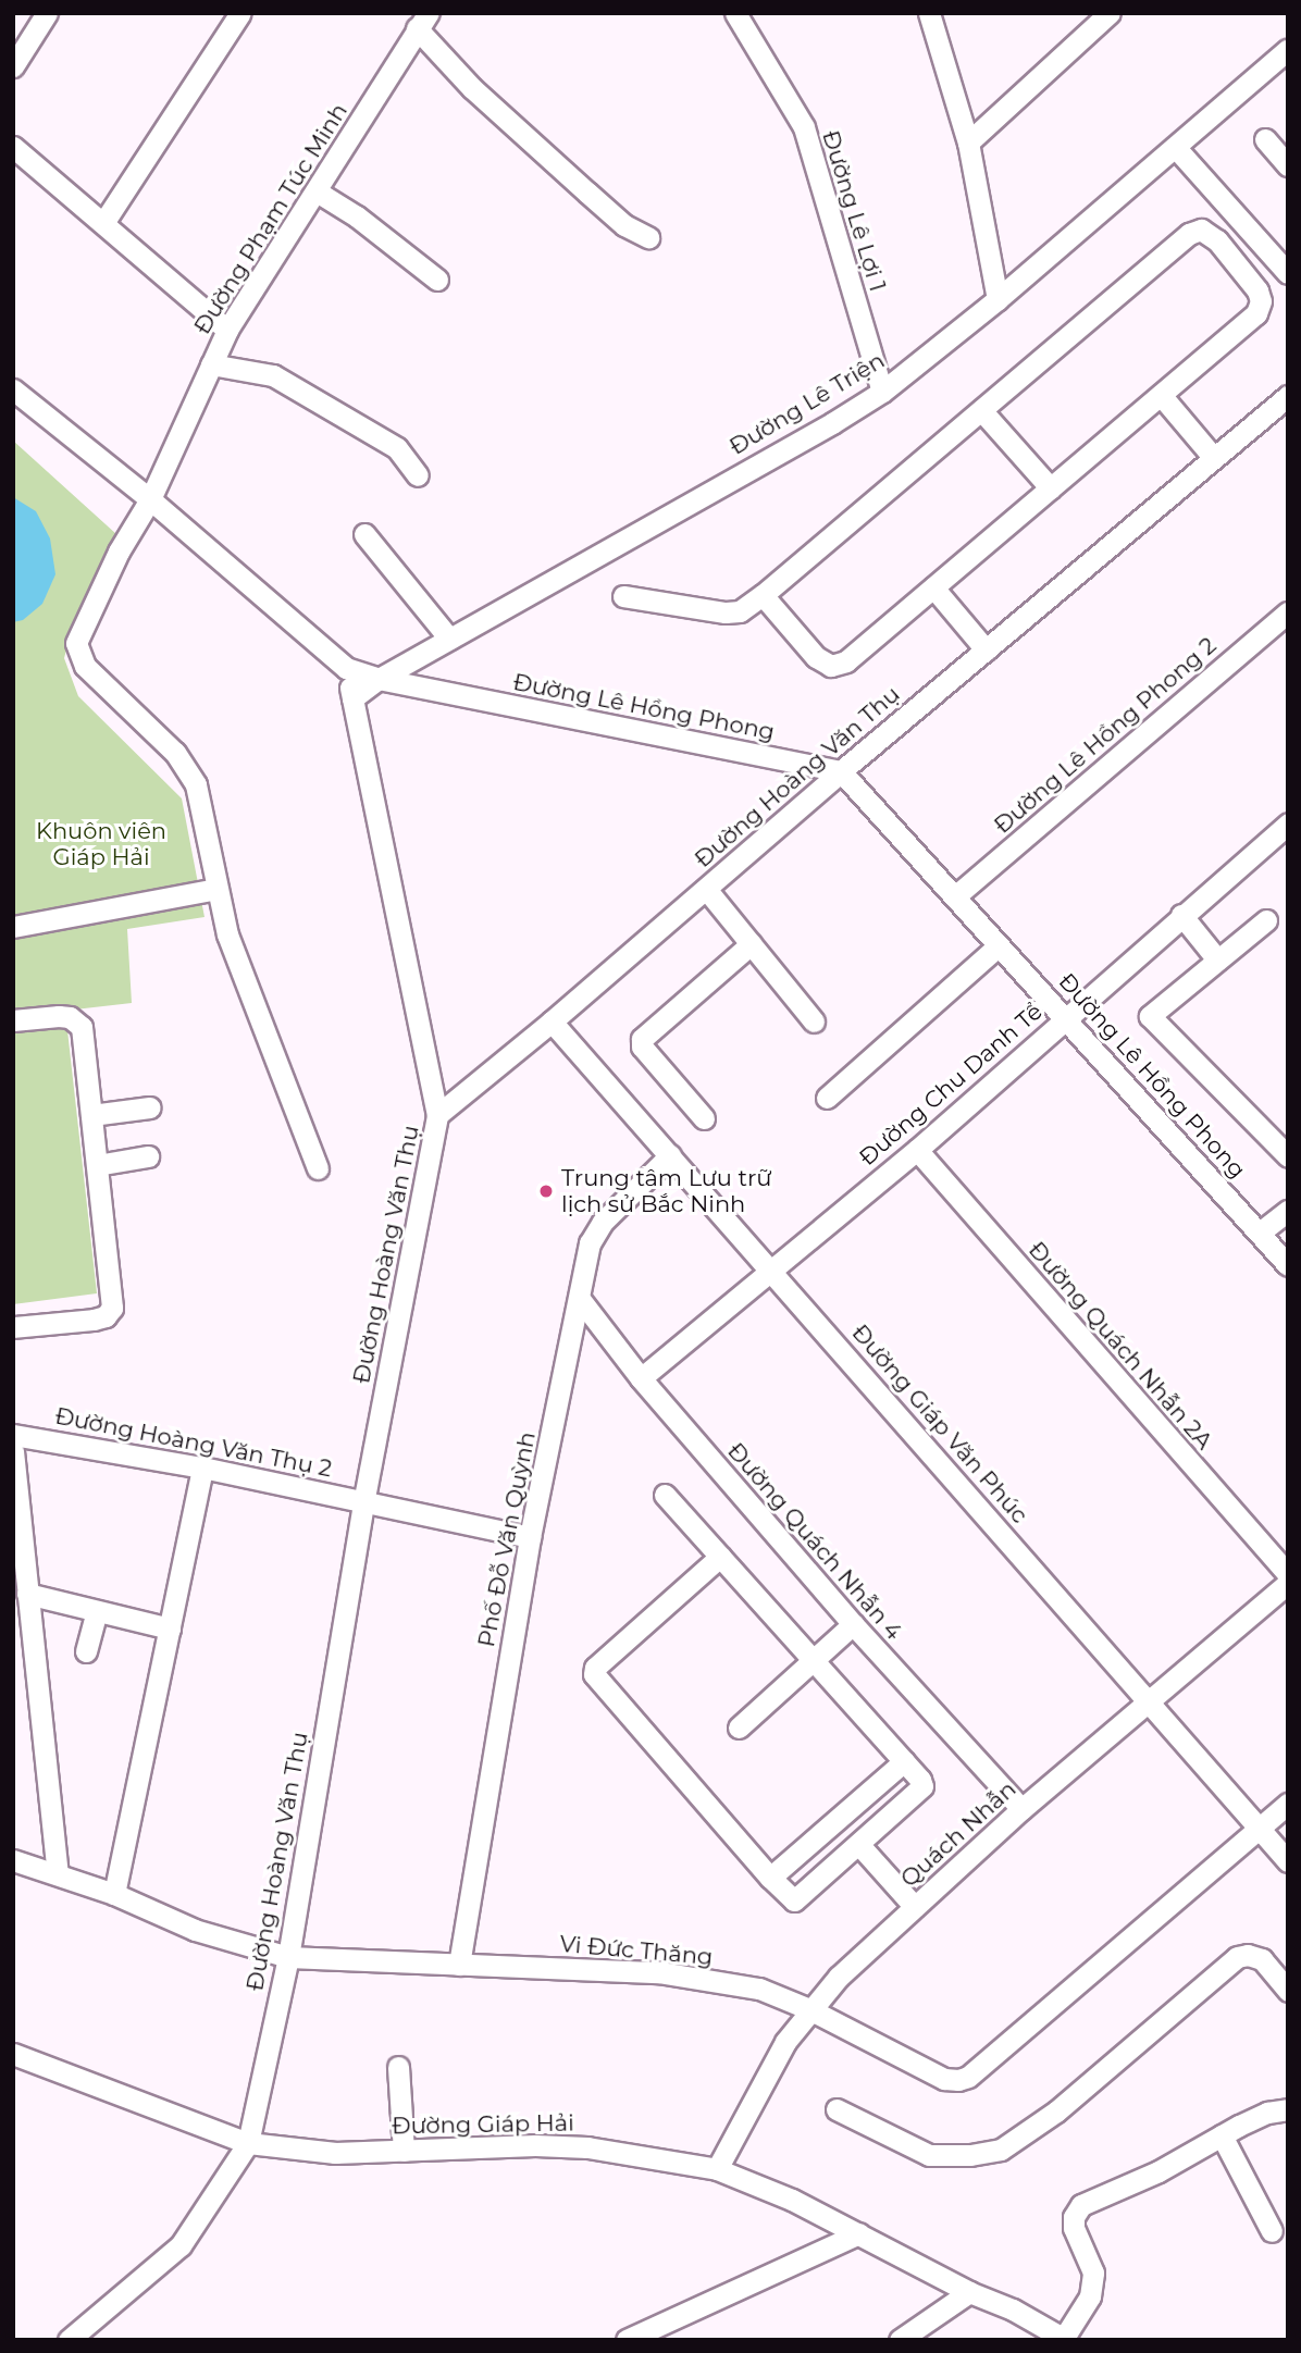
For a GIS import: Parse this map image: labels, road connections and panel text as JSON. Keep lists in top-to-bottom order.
{
  "streets": {
    "street": [
      "Đường Lê Lợi 1",
      "Đường Phạm Túc Minh",
      "Đường Lê Triện",
      "Đường Lê Hồng Phong",
      "Đường Lê Hồng Phong 2",
      "Đường Hoàng Văn Thụ",
      "Đường Chu Danh Tể",
      "Đường Quách Nhẫn 2A",
      "Đường Giáp Văn Phúc",
      "Đường Hoàng Văn Thụ 2",
      "Phố Đỗ Văn Quỳnh",
      "Đường Quách Nhẫn 4",
      "Quách Nhẫn",
      "Vi Đức Thăng",
      "Đường Giáp Hải"
    ]
  },
  "crossings": [
    ["Đường Lê Lợi 1", "Đường Lê Triện"],
    ["Đường Phạm Túc Minh", "Đường Lê Hồng Phong"],
    ["Đường Lê Triện", "Đường Lê Hồng Phong"],
    ["Đường Lê Hồng Phong", "Đường Lê Hồng Phong 2"],
    ["Đường Lê Hồng Phong", "Đường Hoàng Văn Thụ"],
    ["Đường Lê Hồng Phong", "Đường Chu Danh Tể"],
    ["Đường Hoàng Văn Thụ", "Đường Giáp Văn Phúc"],
    ["Đường Hoàng Văn Thụ", "Đường Hoàng Văn Thụ 2"],
    ["Đường Hoàng Văn Thụ", "Vi Đức Thăng"],
    ["Đường Hoàng Văn Thụ", "Đường Giáp Hải"],
    ["Đường Chu Danh Tể", "Đường Quách Nhẫn 2A"],
    ["Đường Chu Danh Tể", "Đường Giáp Văn Phúc"],
    ["Đường Chu Danh Tể", "Đường Quách Nhẫn 4"],
    ["Đường Giáp Văn Phúc", "Phố Đỗ Văn Quỳnh"],
    ["Đường Giáp Văn Phúc", "Quách Nhẫn"],
    ["Đường Giáp Văn Phúc", "Vi Đức Thăng"],
    ["Đường Hoàng Văn Thụ 2", "Phố Đỗ Văn Quỳnh"],
    ["Phố Đỗ Văn Quỳnh", "Đường Quách Nhẫn 4"],
    ["Phố Đỗ Văn Quỳnh", "Vi Đức Thăng"],
    ["Đường Quách Nhẫn 4", "Quách Nhẫn"],
    ["Quách Nhẫn", "Vi Đức Thăng"],
    ["Quách Nhẫn", "Đường Giáp Hải"]
  ],
  "parks": ["Khuôn viên Giáp Hải"],
  "places": ["Trung tâm Lưu trữ lịch sử Bắc Ninh"]
}
